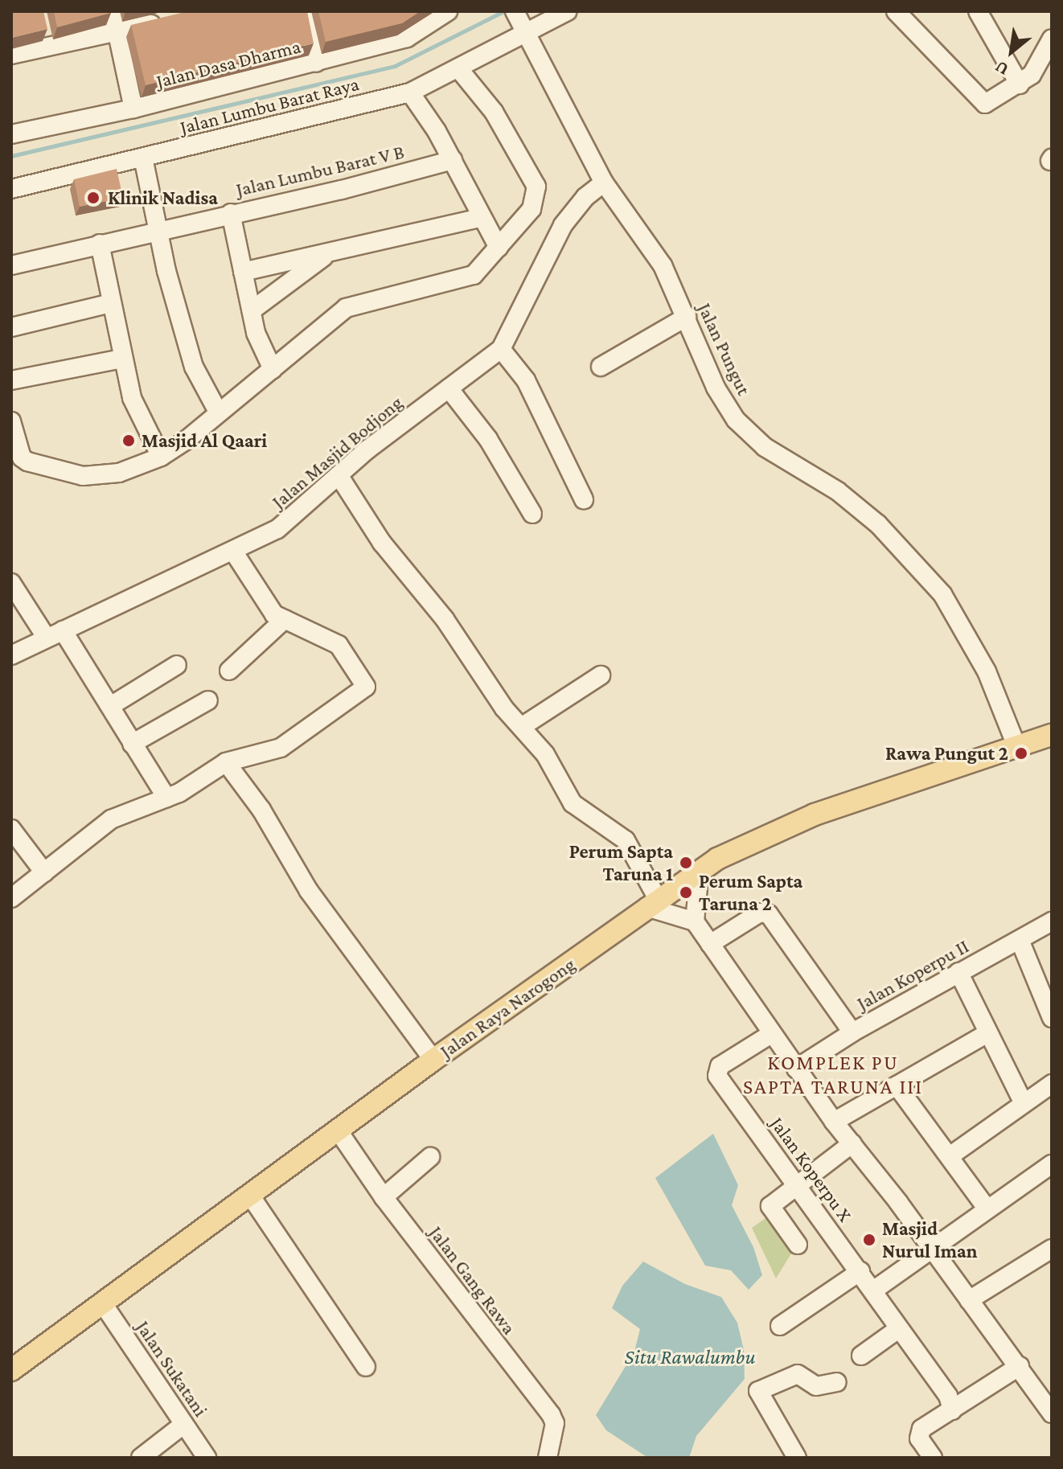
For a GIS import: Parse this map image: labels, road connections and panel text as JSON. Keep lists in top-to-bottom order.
{
  "streets": {
    "main road": ["Jalan Raya Narogong"],
    "street": [
      "Jalan Dasa Dharma",
      "Jalan Lumbu Barat Raya",
      "Jalan Lumbu Barat V B",
      "Jalan Pungut",
      "Jalan Masjid Bodjong",
      "Jalan Koperpu II",
      "Jalan Koperpu X",
      "Jalan Gang Rawa",
      "Jalan Sukatani"
    ]
  },
  "crossings": [
    ["Jalan Lumbu Barat Raya", "Jalan Pungut"],
    ["Jalan Pungut", "Jalan Masjid Bodjong"],
    ["Jalan Pungut", "Jalan Raya Narogong"],
    ["Jalan Raya Narogong", "Jalan Gang Rawa"],
    ["Jalan Raya Narogong", "Jalan Sukatani"]
  ],
  "districts": ["KOMPLEK PU SAPTA TARUNA III"],
  "water": ["Situ Rawalumbu"],
  "places": [
    "Klinik Nadisa",
    "Masjid Al Qaari",
    "Rawa Pungut 2",
    "Perum Sapta Taruna 1",
    "Perum Sapta Taruna 2",
    "Masjid Nurul Iman"
  ],
  "north": "bottom left"
}
